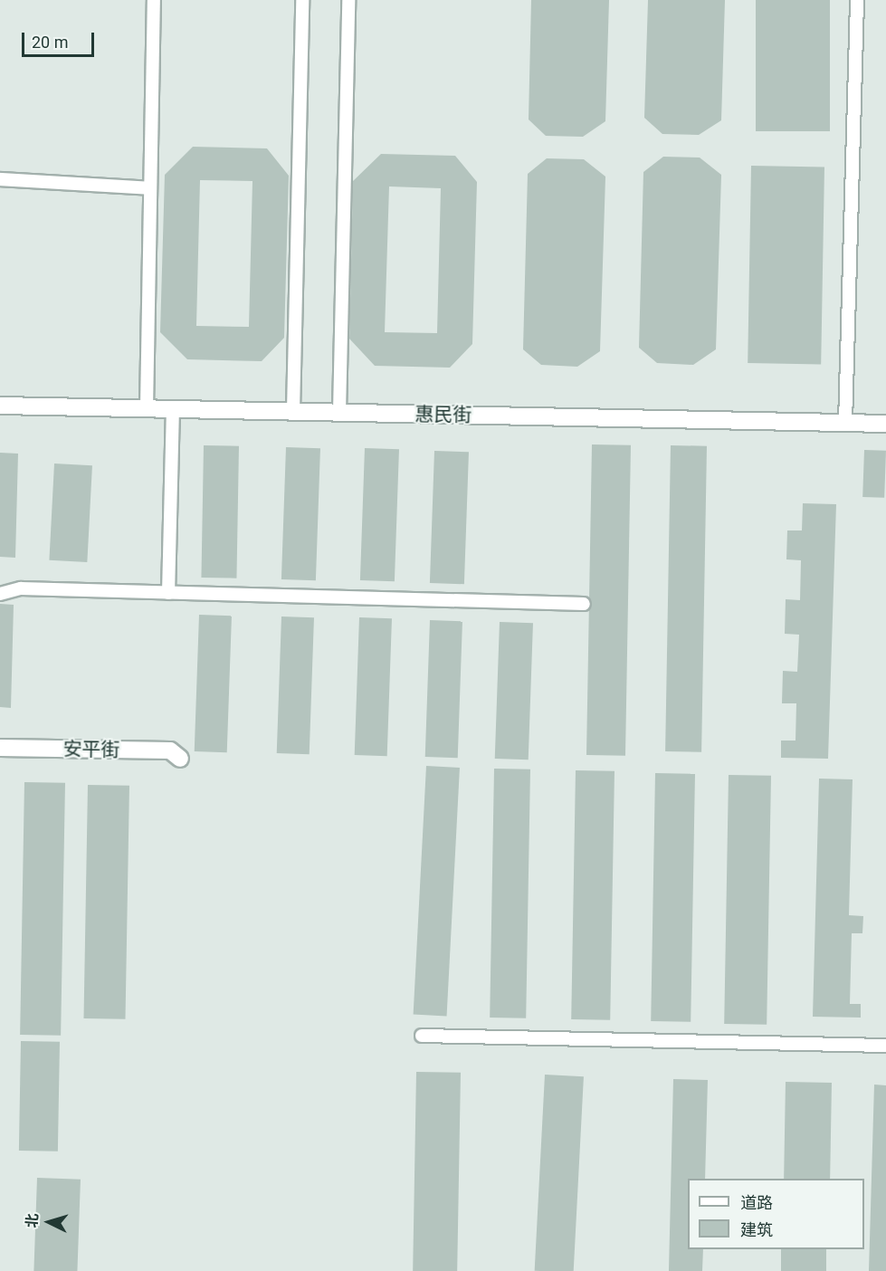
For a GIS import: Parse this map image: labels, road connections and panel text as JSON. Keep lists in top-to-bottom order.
{
  "streets": {
    "street": ["惠民街", "安平街"]
  },
  "legend": ["道路", "建筑"],
  "scale_bar": "20 m",
  "north": "left"
}
